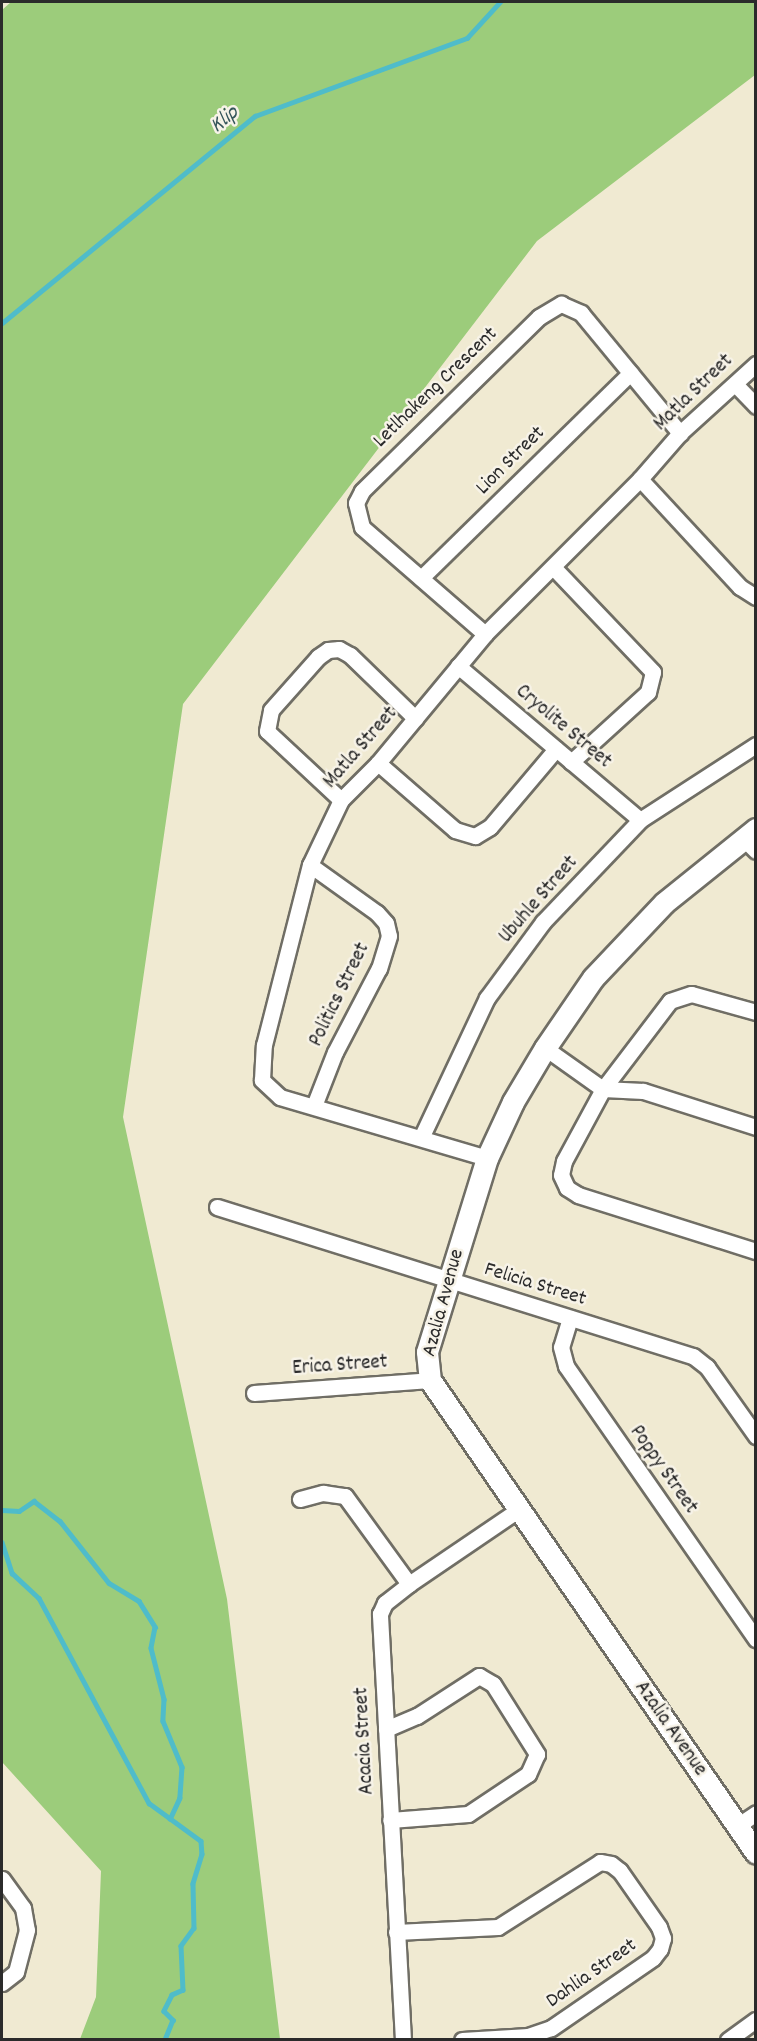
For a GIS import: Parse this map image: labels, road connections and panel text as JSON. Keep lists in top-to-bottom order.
{
  "streets": {
    "street": [
      "Letlhakeng Crescent",
      "Matla Street",
      "Lion Street",
      "Cryolite Street",
      "Ubuhle Street",
      "Politics Street",
      "Felicia Street",
      "Azalia Avenue",
      "Erica Street",
      "Poppy Street",
      "Acacia Street",
      "Dahlia Street"
    ]
  },
  "crossings": [
    ["Letlhakeng Crescent", "Matla Street"],
    ["Letlhakeng Crescent", "Lion Street"],
    ["Matla Street", "Cryolite Street"],
    ["Matla Street", "Ubuhle Street"],
    ["Matla Street", "Politics Street"],
    ["Matla Street", "Azalia Avenue"],
    ["Cryolite Street", "Ubuhle Street"],
    ["Felicia Street", "Azalia Avenue"],
    ["Felicia Street", "Poppy Street"],
    ["Azalia Avenue", "Erica Street"],
    ["Azalia Avenue", "Acacia Street"],
    ["Acacia Street", "Dahlia Street"]
  ],
  "water": ["Klip"]
}
